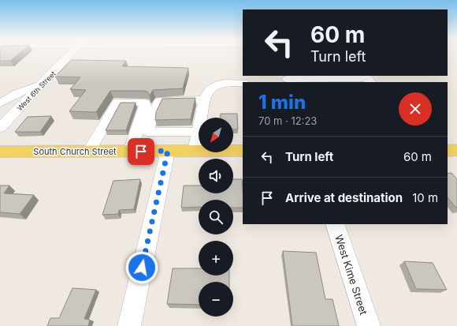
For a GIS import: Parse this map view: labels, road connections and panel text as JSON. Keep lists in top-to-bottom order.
{
  "streets": {
    "main road": ["South Church Street"],
    "street": ["West 6th Street", "West Kime Street"]
  },
  "north": "bottom left",
  "page": {
    "turn": ["60 m", "Turn left"],
    "heading": ["1 min", "70 m · 12:23"],
    "map_buttons": ["+", "−"],
    "list": [
      {
        "name": "Turn left",
        "value": "60 m"
      },
      {
        "name": "Arrive at destination",
        "value": "10 m"
      }
    ]
  }
}
